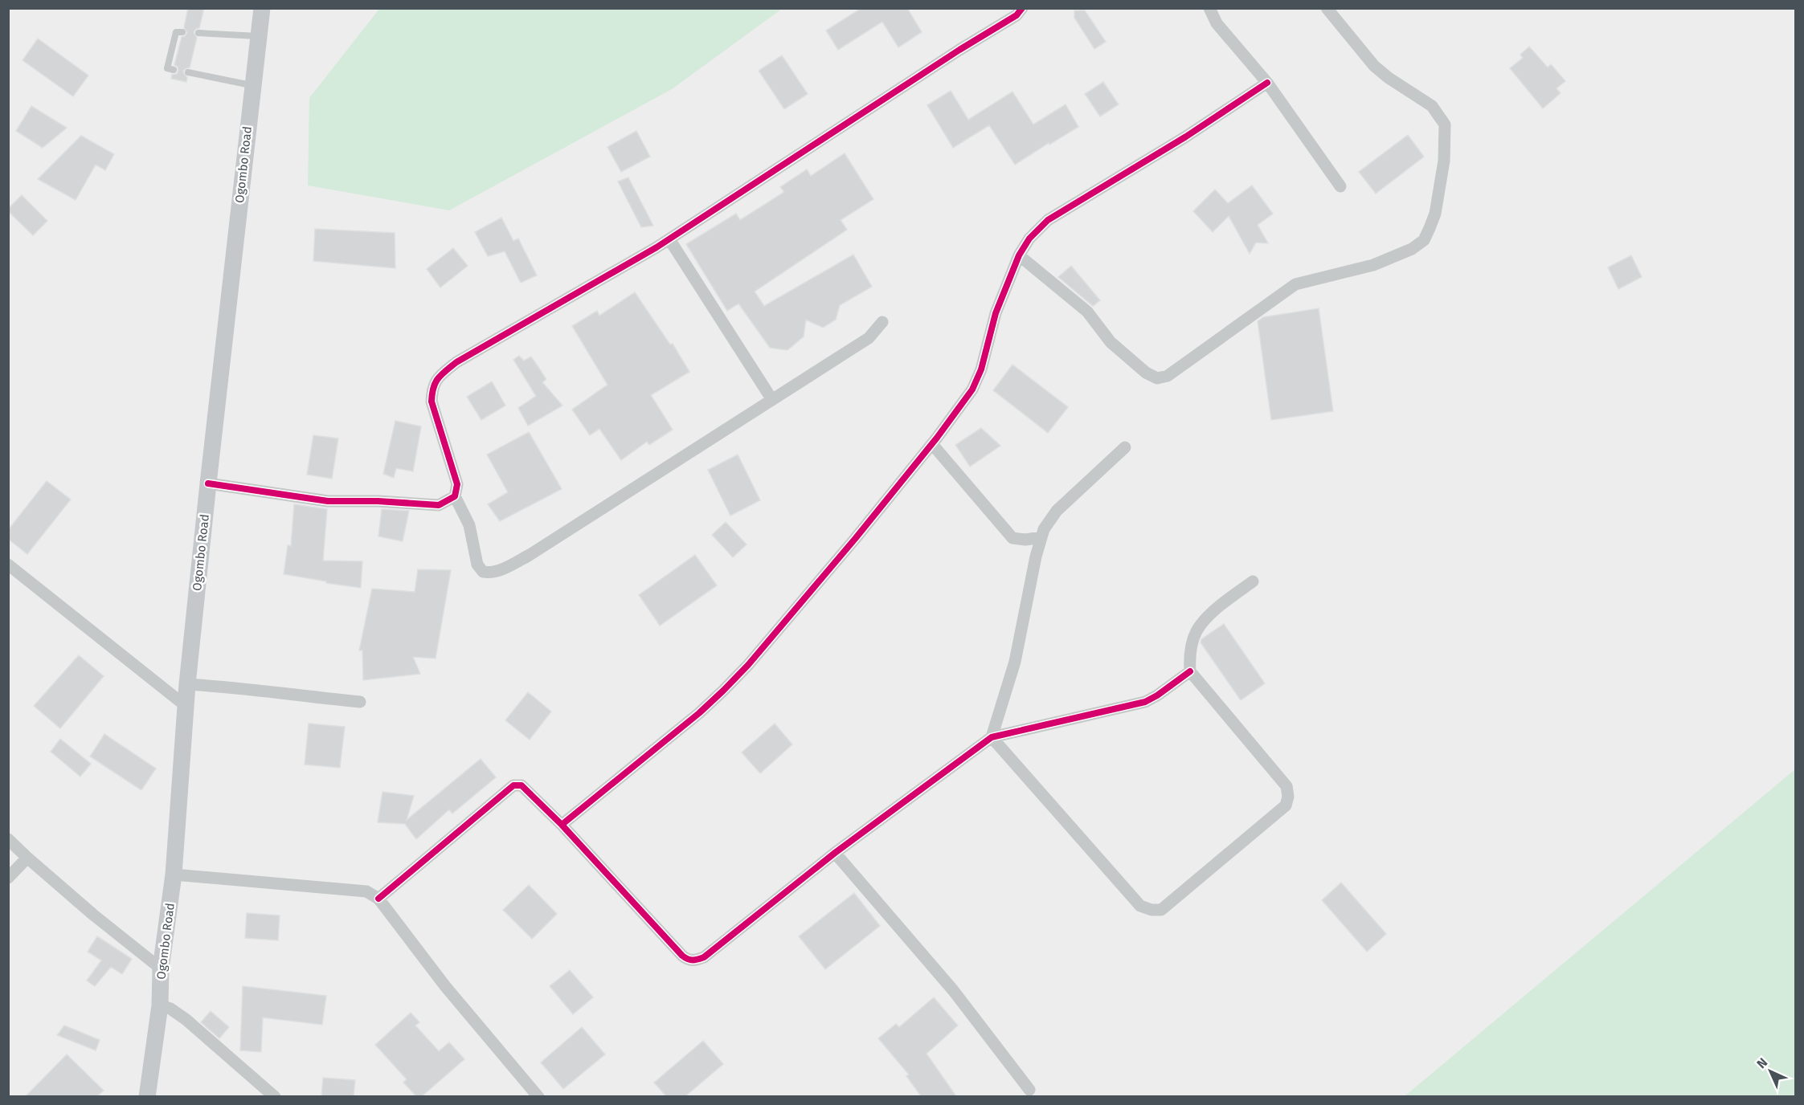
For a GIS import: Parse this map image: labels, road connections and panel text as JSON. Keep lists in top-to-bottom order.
{
  "streets": {
    "main road": ["Ogombo Road"]
  },
  "north": "top left"
}
